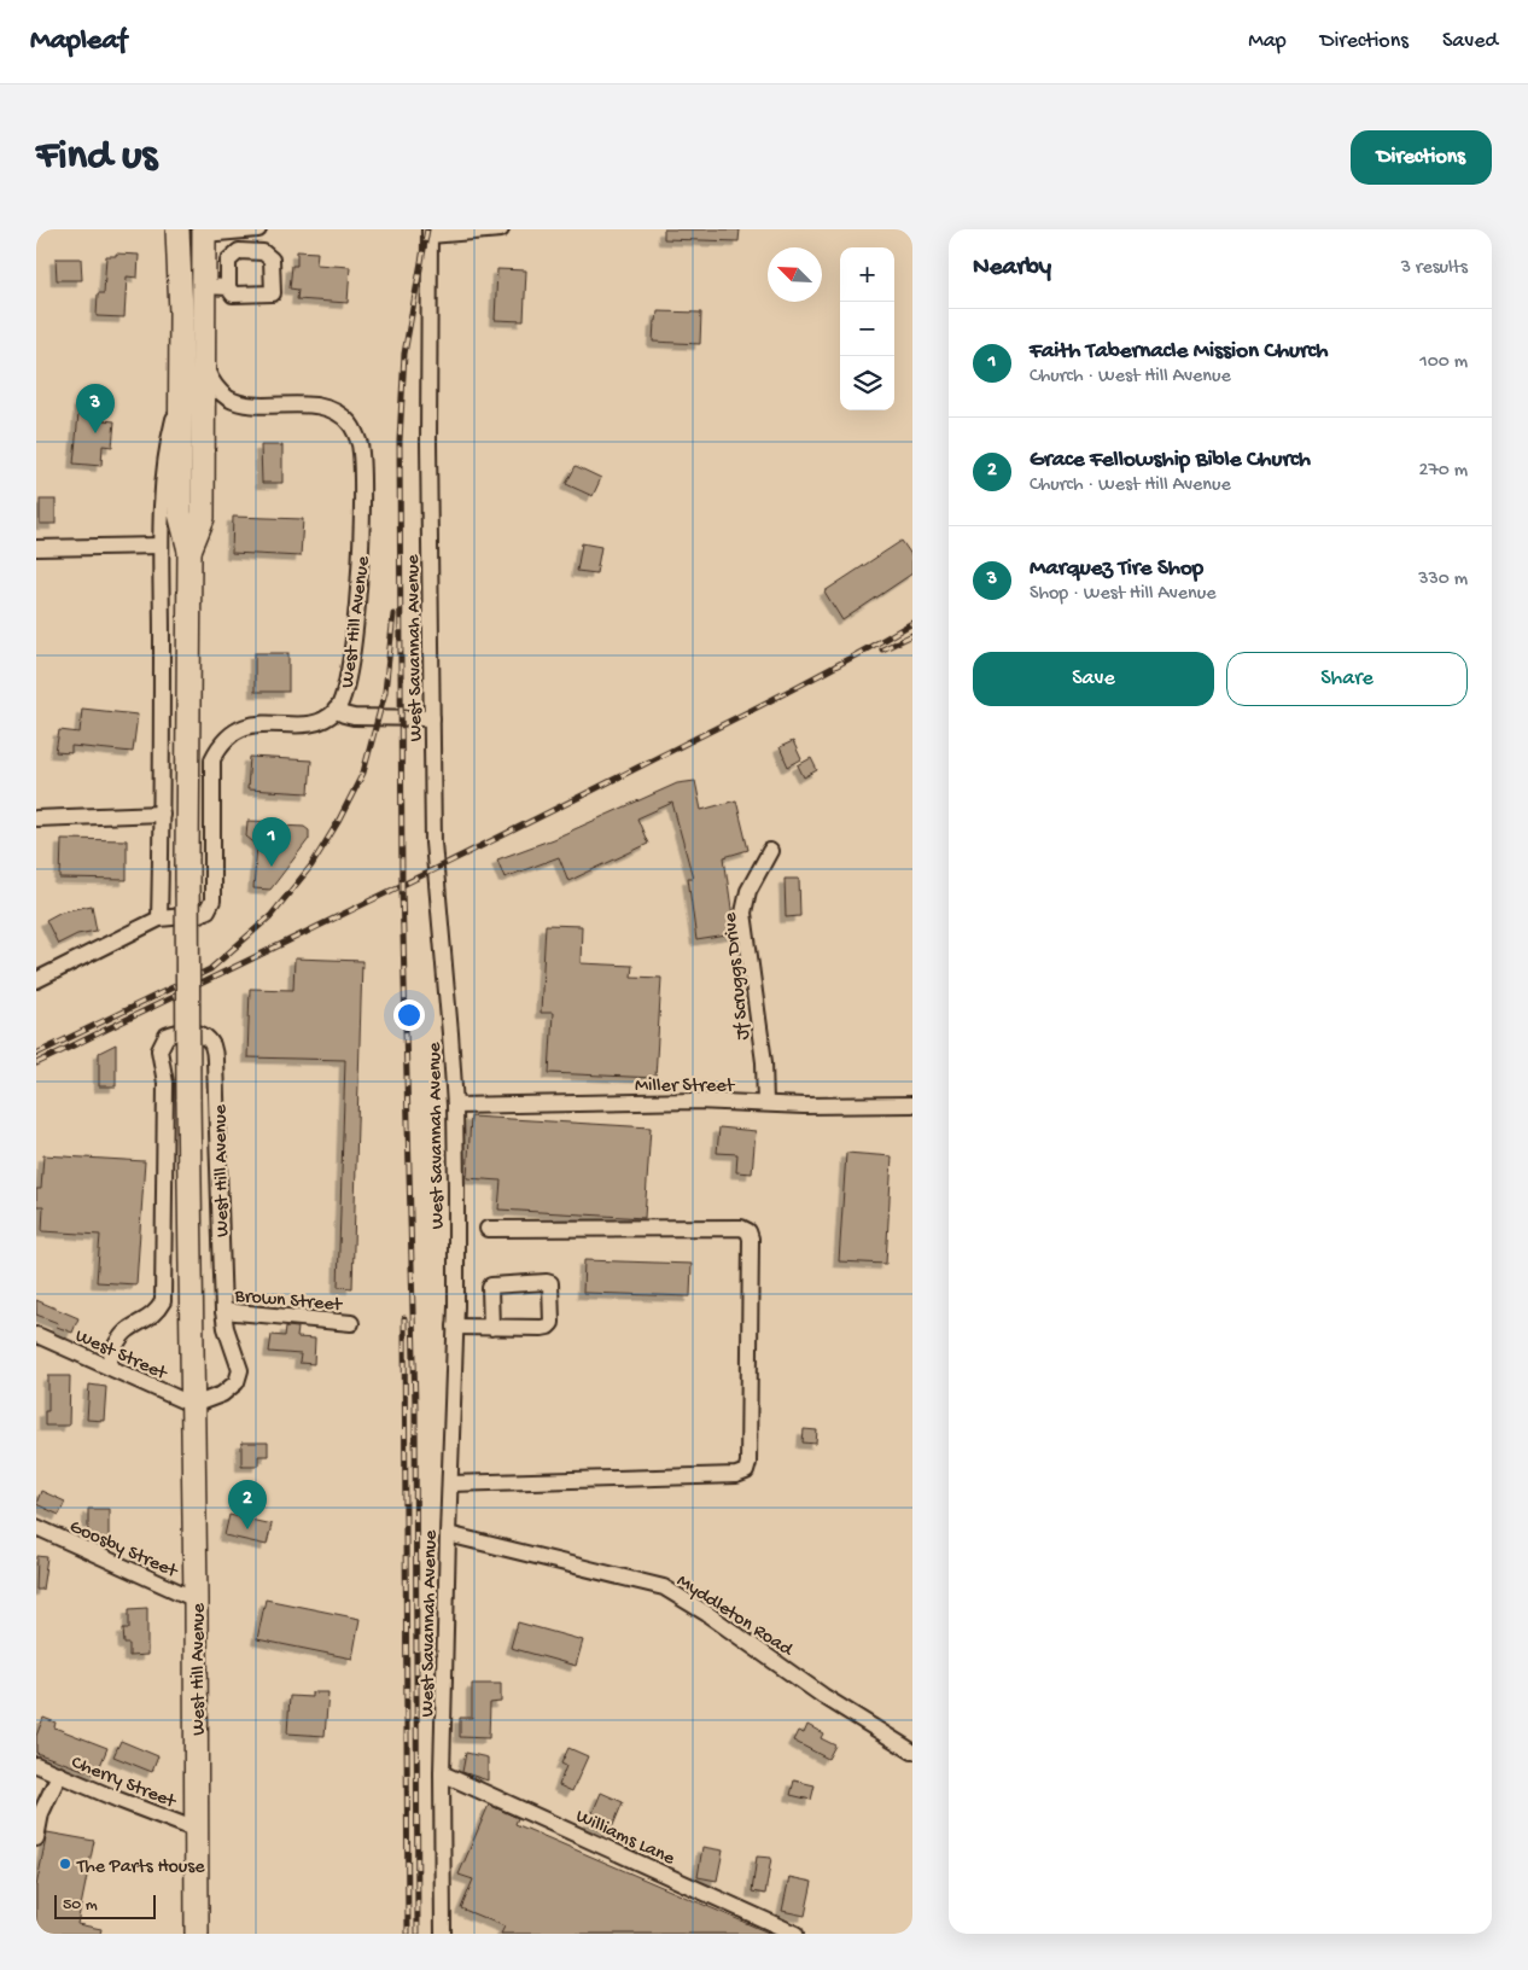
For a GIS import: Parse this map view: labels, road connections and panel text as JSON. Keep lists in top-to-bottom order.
{
  "streets": {
    "highway": ["West Hill Avenue"],
    "street": [
      "West Savannah Avenue",
      "Jf Scruggs Drive",
      "Miller Street",
      "Brown Street",
      "West Street",
      "Goosby Street",
      "Myddleton Road",
      "Cherry Street",
      "Williams Lane"
    ]
  },
  "crossings": [
    ["West Hill Avenue", "Brown Street"],
    ["West Hill Avenue", "West Street"],
    ["West Hill Avenue", "Goosby Street"],
    ["West Hill Avenue", "Cherry Street"],
    ["West Savannah Avenue", "Miller Street"],
    ["West Savannah Avenue", "Myddleton Road"],
    ["West Savannah Avenue", "Williams Lane"],
    ["Jf Scruggs Drive", "Miller Street"]
  ],
  "places": ["The Parts House"],
  "scale_bar": "50 m",
  "north": "top left",
  "page": {
    "header": "Mapleaf",
    "nav": ["Map", "Directions", "Saved"],
    "buttons": [
      "Directions",
      ["Save", "Share"]
    ],
    "title": "Find us",
    "heading": ["Nearby", "3 results"],
    "map_buttons": ["+", "−"],
    "list": [
      {
        "mark": "1",
        "name": "Faith Tabernacle Mission Church",
        "note": "Church · West Hill Avenue",
        "value": "100 m"
      },
      {
        "mark": "2",
        "name": "Grace Fellowship Bible Church",
        "note": "Church · West Hill Avenue",
        "value": "270 m"
      },
      {
        "mark": "3",
        "name": "Marquez Tire Shop",
        "note": "Shop · West Hill Avenue",
        "value": "330 m"
      }
    ],
    "pins": ["3", "1", "2"],
    "scale": "50 m"
  }
}
